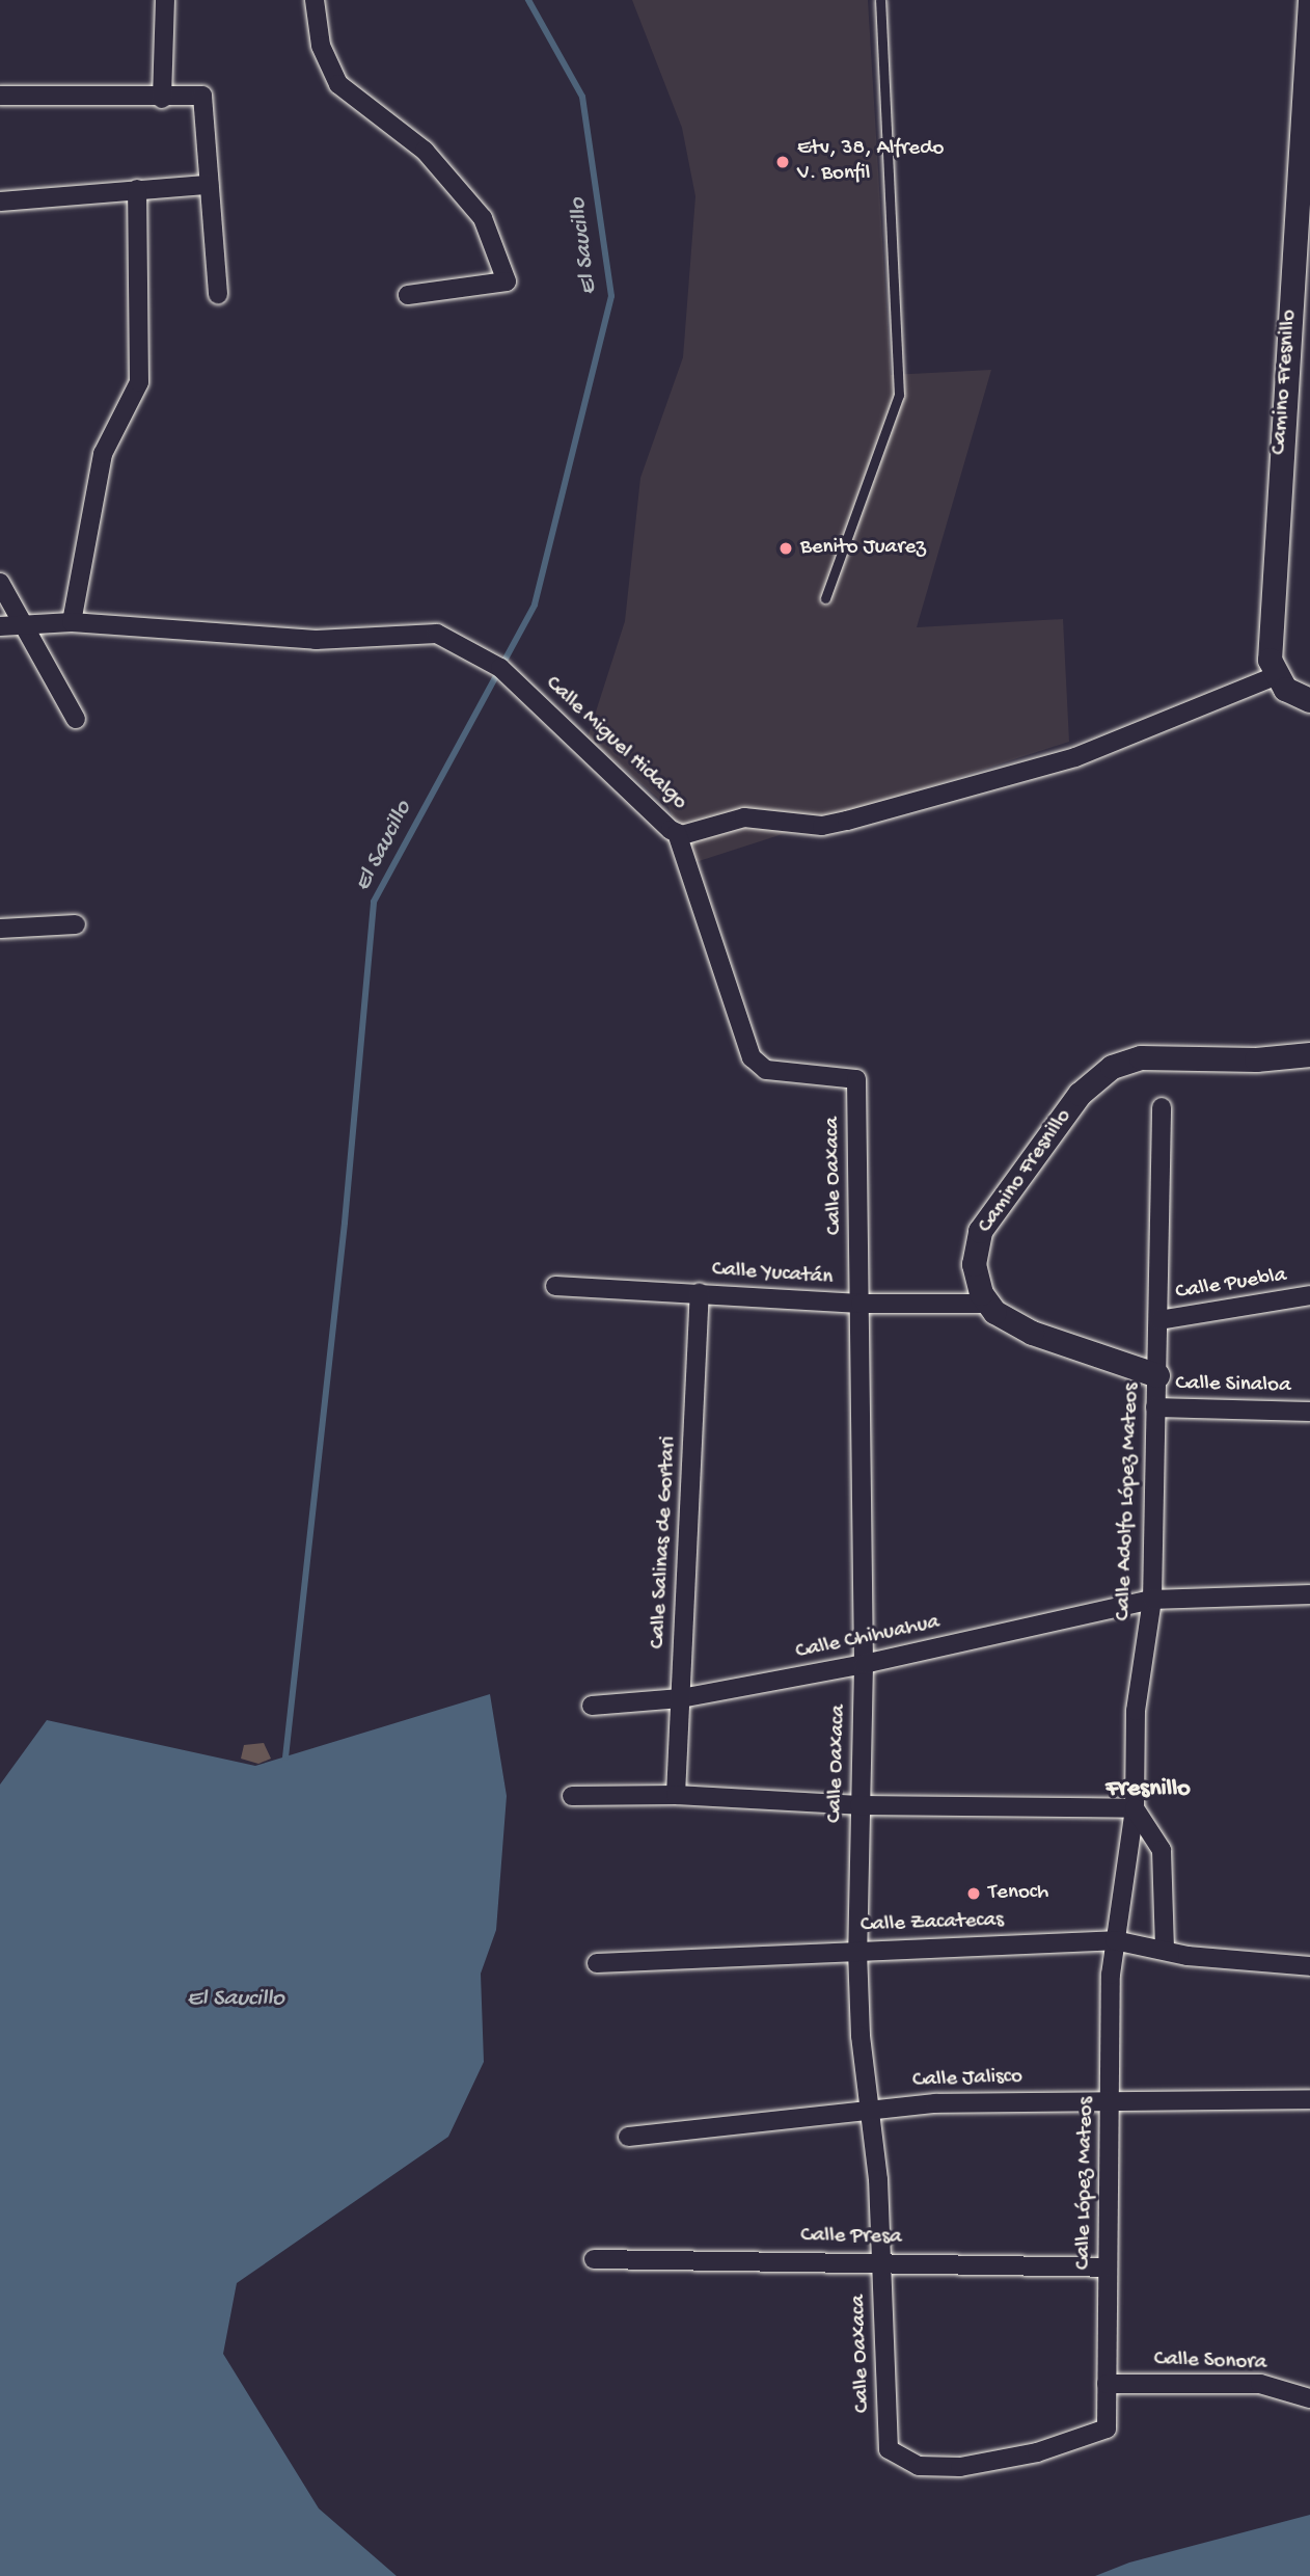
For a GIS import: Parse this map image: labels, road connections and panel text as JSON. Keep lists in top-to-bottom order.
{
  "streets": {
    "street": [
      "Camino Fresnillo",
      "Calle Miguel Hidalgo",
      "Calle Oaxaca",
      "Calle Yucatán",
      "Calle Puebla",
      "Calle Sinaloa",
      "Calle Adolfo López Mateos",
      "Calle Salinas de Gortari",
      "Calle Chihuahua",
      "Calle Zacatecas",
      "Calle Jalisco",
      "Calle López Mateos",
      "Calle Presa",
      "Calle Sonora"
    ]
  },
  "crossings": [
    ["Camino Fresnillo", "Calle Miguel Hidalgo"],
    ["Camino Fresnillo", "Calle Yucatán"],
    ["Calle Miguel Hidalgo", "Calle Oaxaca"],
    ["Calle Oaxaca", "Calle Yucatán"],
    ["Calle Oaxaca", "Calle Chihuahua"],
    ["Calle Oaxaca", "Calle Zacatecas"],
    ["Calle Oaxaca", "Calle Jalisco"],
    ["Calle Oaxaca", "Calle López Mateos"],
    ["Calle Oaxaca", "Calle Presa"],
    ["Calle Yucatán", "Calle Salinas de Gortari"],
    ["Calle Puebla", "Calle Adolfo López Mateos"],
    ["Calle Sinaloa", "Calle Adolfo López Mateos"],
    ["Calle Adolfo López Mateos", "Calle Chihuahua"],
    ["Calle Adolfo López Mateos", "Calle Zacatecas"],
    ["Calle Adolfo López Mateos", "Calle López Mateos"],
    ["Calle Salinas de Gortari", "Calle Chihuahua"],
    ["Calle Zacatecas", "Calle López Mateos"],
    ["Calle Jalisco", "Calle López Mateos"],
    ["Calle López Mateos", "Calle Presa"],
    ["Calle López Mateos", "Calle Sonora"]
  ],
  "districts": ["Fresnillo"],
  "water": ["El Saucillo"],
  "places": ["Etv, 38, Alfredo V. Bonfil", "Benito Juarez", "Tenoch"]
}
